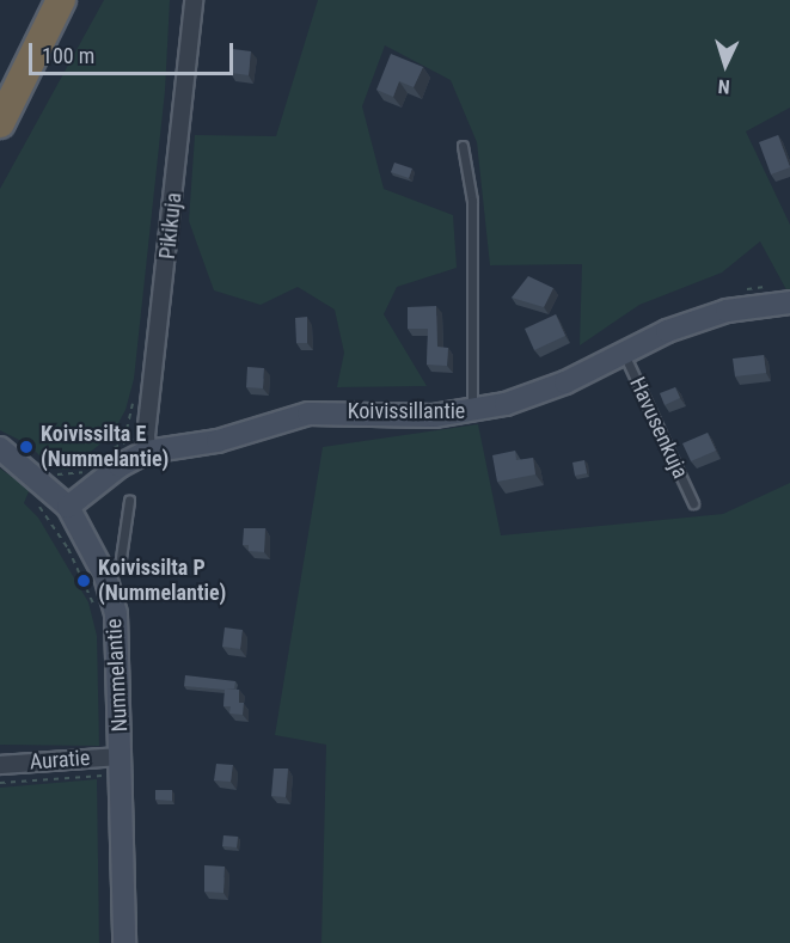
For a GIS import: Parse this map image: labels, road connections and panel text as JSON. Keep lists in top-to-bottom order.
{
  "streets": {
    "street": [
      "Pikikuja",
      "Koivissillantie",
      "Nummelantie",
      "Auratie"
    ],
    "lane": ["Havusenkuja"]
  },
  "crossings": [
    ["Pikikuja", "Koivissillantie"],
    ["Koivissillantie", "Havusenkuja"],
    ["Koivissillantie", "Nummelantie"],
    ["Nummelantie", "Auratie"]
  ],
  "places": ["Koivissilta E (Nummelantie)", "Koivissilta P (Nummelantie)"],
  "scale_bar": "100 m",
  "north": "bottom"
}
